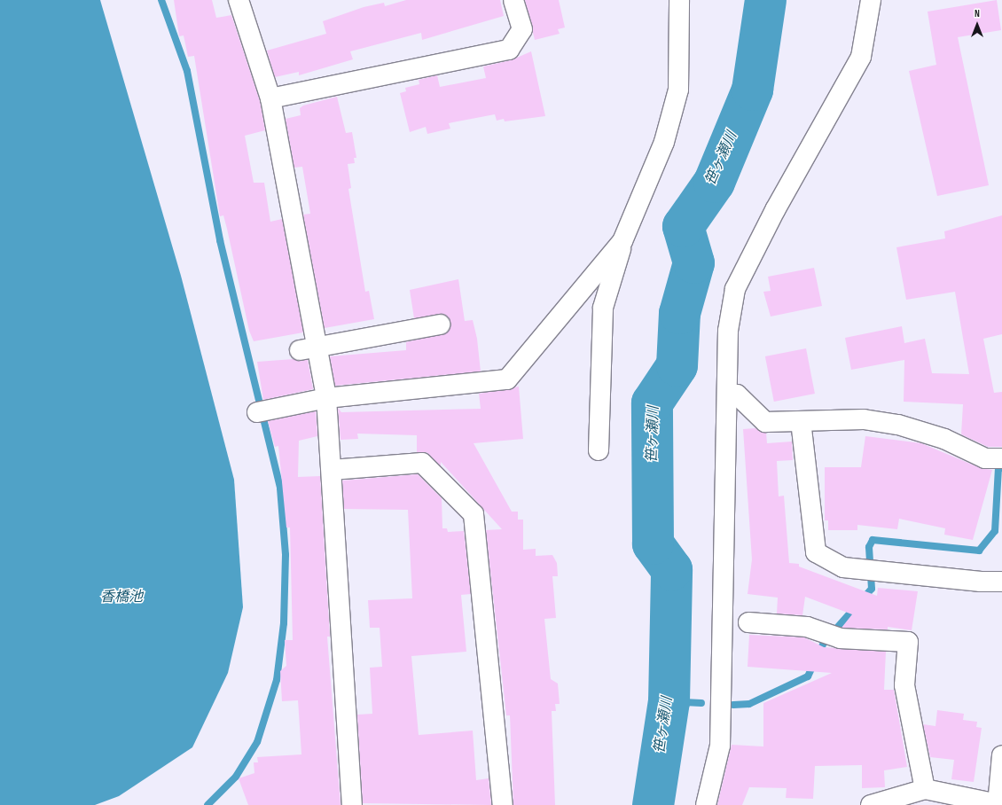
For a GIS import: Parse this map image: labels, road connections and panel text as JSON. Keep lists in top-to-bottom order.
{
  "water": ["笹ヶ瀬川", "香橋池"],
  "north": "top"
}
